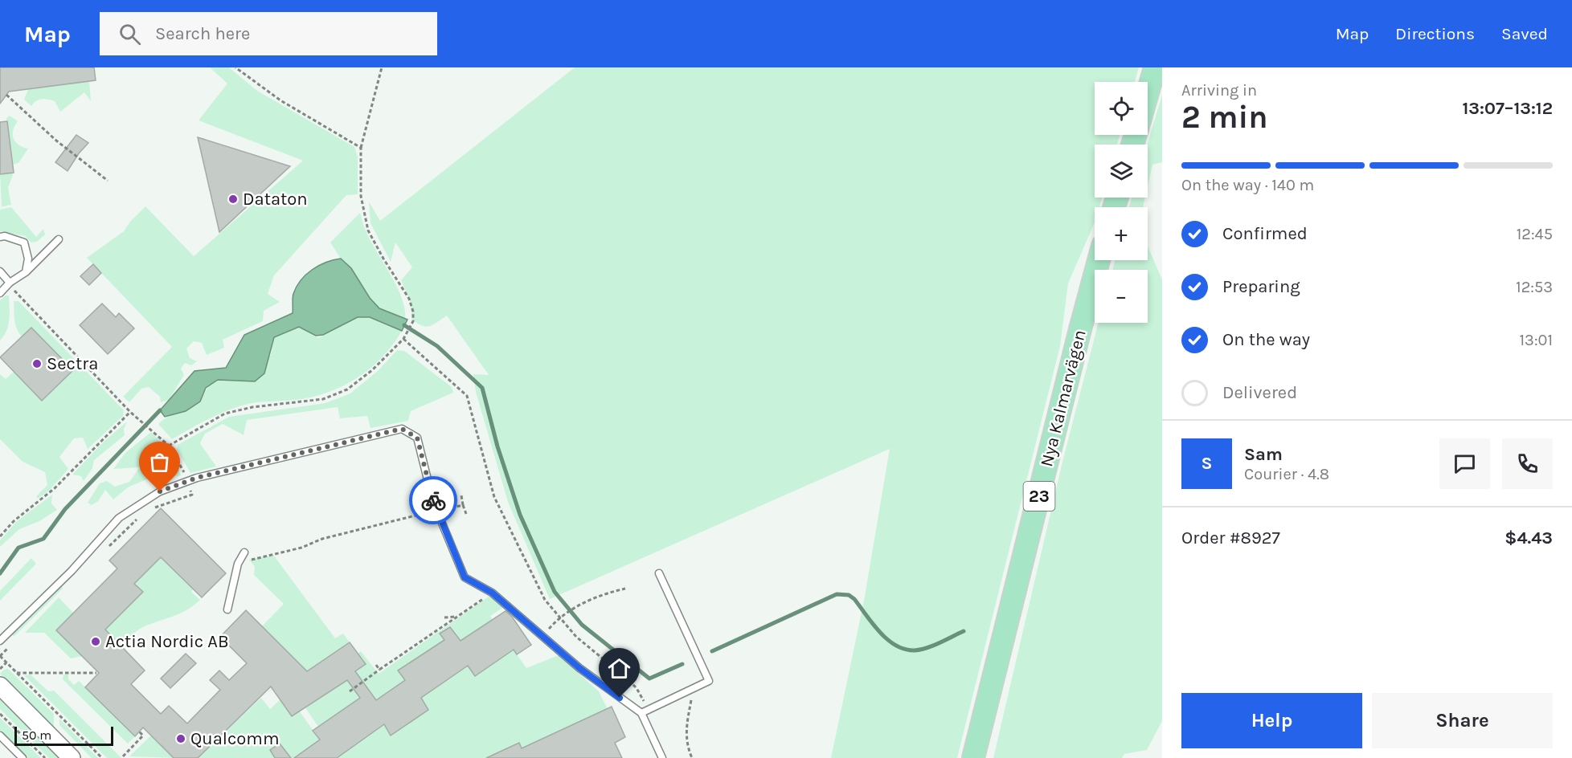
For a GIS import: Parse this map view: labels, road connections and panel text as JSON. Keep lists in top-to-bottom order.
{
  "streets": {
    "main road": ["Nya Kalmarvägen", "23"]
  },
  "places": [
    "Dataton",
    "Sectra",
    "Actia Nordic AB",
    "Qualcomm"
  ],
  "scale_bar": "50 m",
  "page": {
    "header": "Map",
    "search": "Search here",
    "nav": ["Map", "Directions", "Saved"],
    "heading": ["2 min", "Arriving in", "13:07–13:12"],
    "panel": [
      "Sam",
      "Courier · 4.8",
      "Order #8927",
      "$4.43"
    ],
    "map_buttons": ["+", "−"],
    "bar": "On the way · 140 m",
    "list": [
      ["Confirmed", "12:45"],
      ["Preparing", "12:53"],
      ["On the way", "13:01"],
      "Delivered"
    ],
    "round": "S",
    "buttons": ["Help", "Share"],
    "scale": "50 m"
  }
}
